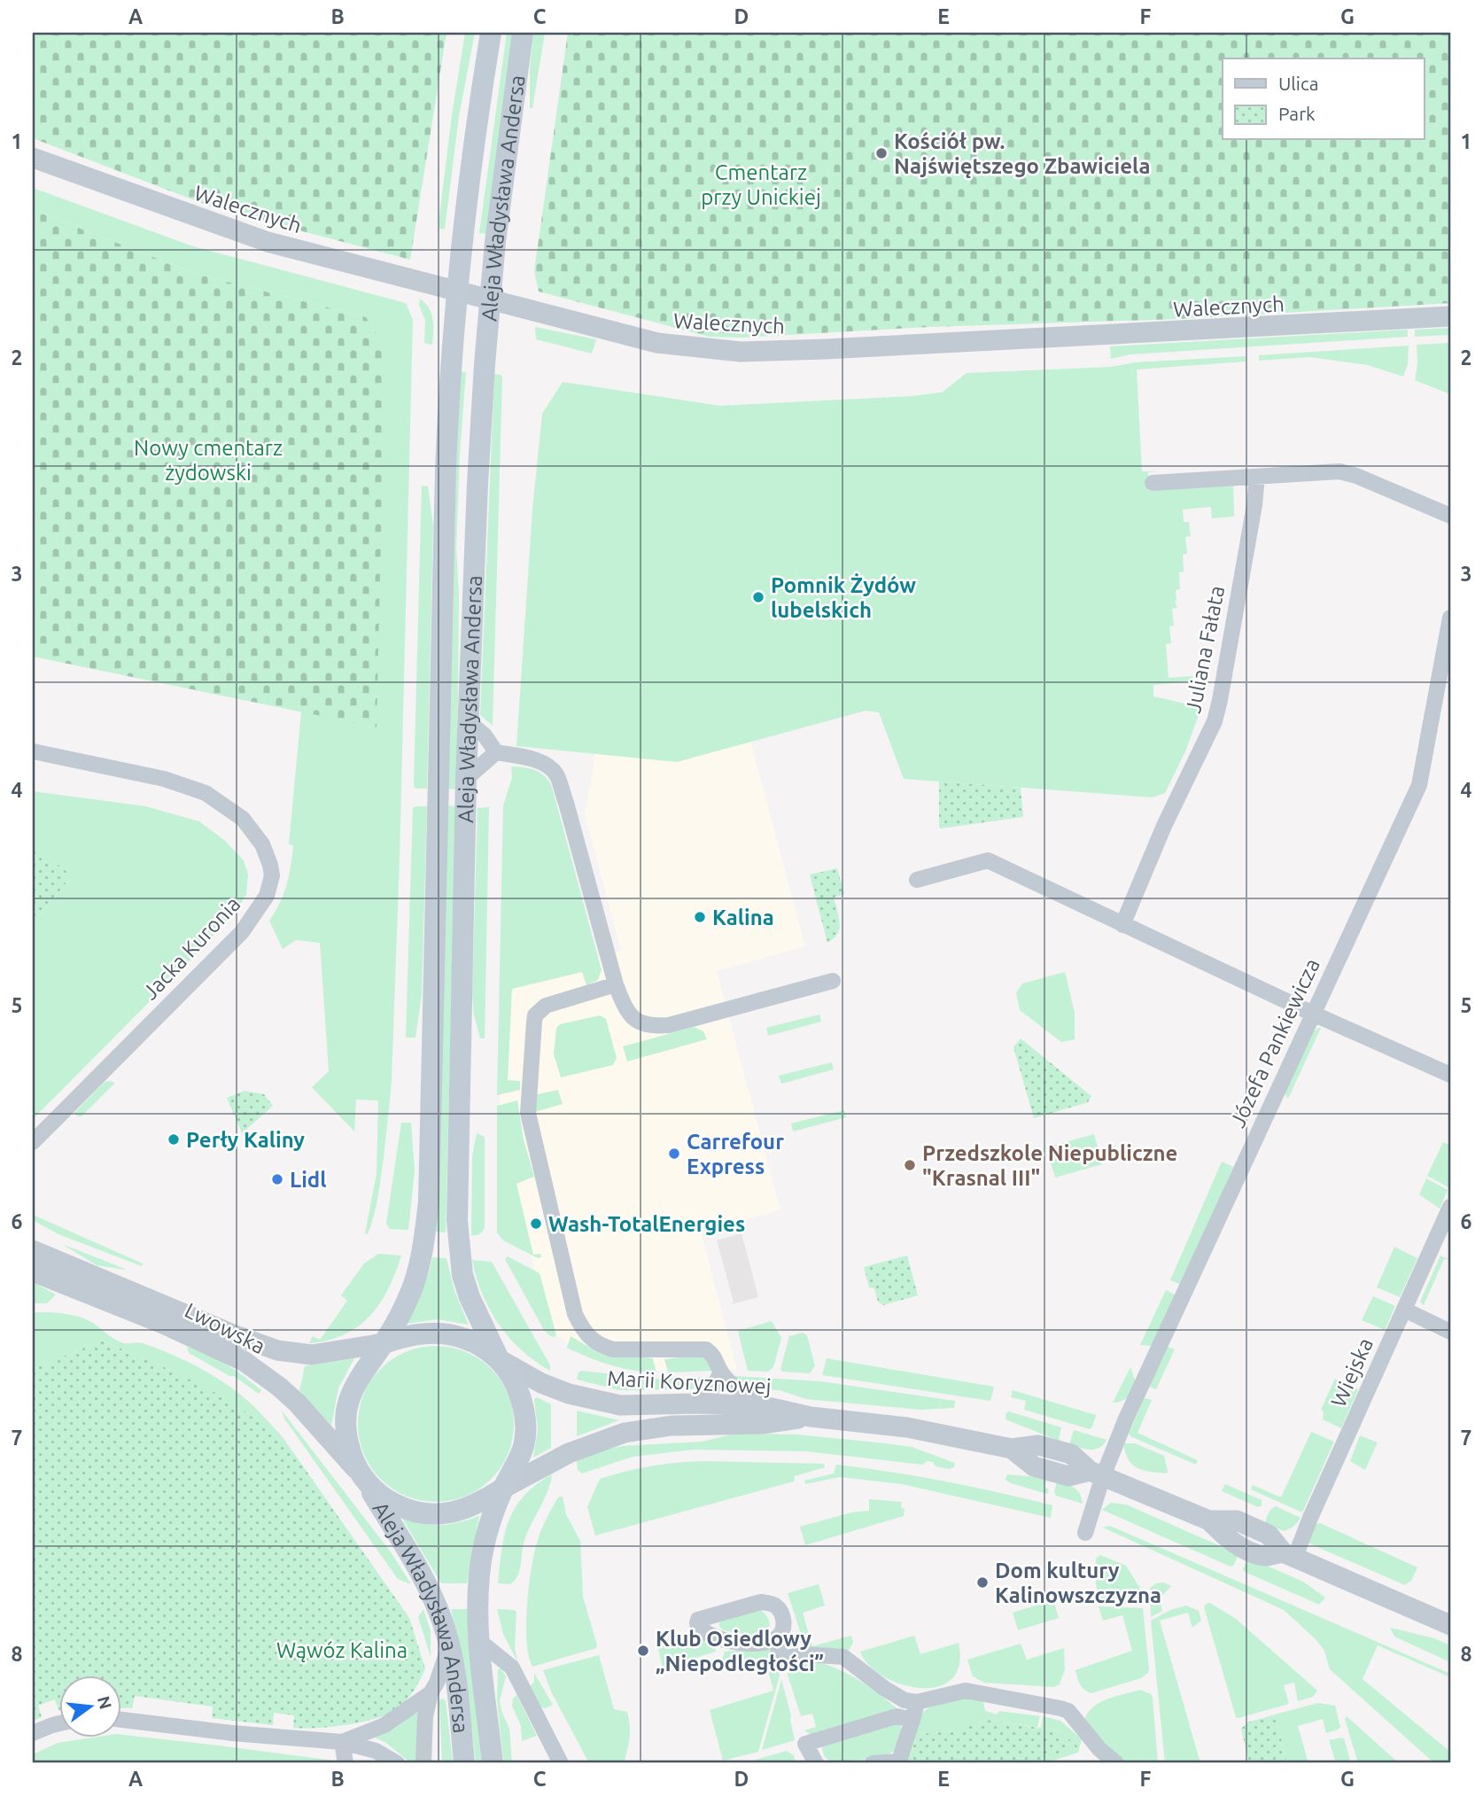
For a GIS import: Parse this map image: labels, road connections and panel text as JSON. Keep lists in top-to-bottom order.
{
  "streets": {
    "main road": ["Aleja Władysława Andersa"],
    "street": [
      "Walecznych",
      "Juliana Fałata",
      "Jacka Kuronia",
      "Józefa Pankiewicza",
      "Lwowska",
      "Wiejska",
      "Marii Koryznowej"
    ]
  },
  "crossings": [
    ["Aleja Władysława Andersa", "Walecznych"],
    ["Aleja Władysława Andersa", "Lwowska"],
    ["Aleja Władysława Andersa", "Marii Koryznowej"],
    ["Józefa Pankiewicza", "Marii Koryznowej"],
    ["Lwowska", "Marii Koryznowej"],
    ["Wiejska", "Marii Koryznowej"]
  ],
  "parks": ["Cmentarz przy Unickiej", "Nowy cmentarz żydowski", "Wąwóz Kalina"],
  "places": [
    "Kościół pw. Najświętszego Zbawiciela",
    "Pomnik Żydów lubelskich",
    "Kalina",
    "Perły Kaliny",
    "Carrefour Express",
    "Przedszkole Niepubliczne \"Krasnal III\"",
    "Lidl",
    "Wash-TotalEnergies",
    "Dom kultury Kalinowszczyzna",
    "Klub Osiedlowy „Niepodległości”"
  ],
  "legend": ["Ulica", "Park"],
  "north": "right",
  "grid": {
    "columns": [
      "A",
      "B",
      "C",
      "D",
      "E",
      "F",
      "G"
    ],
    "rows": [
      "1",
      "2",
      "3",
      "4",
      "5",
      "6",
      "7",
      "8"
    ]
  }
}
